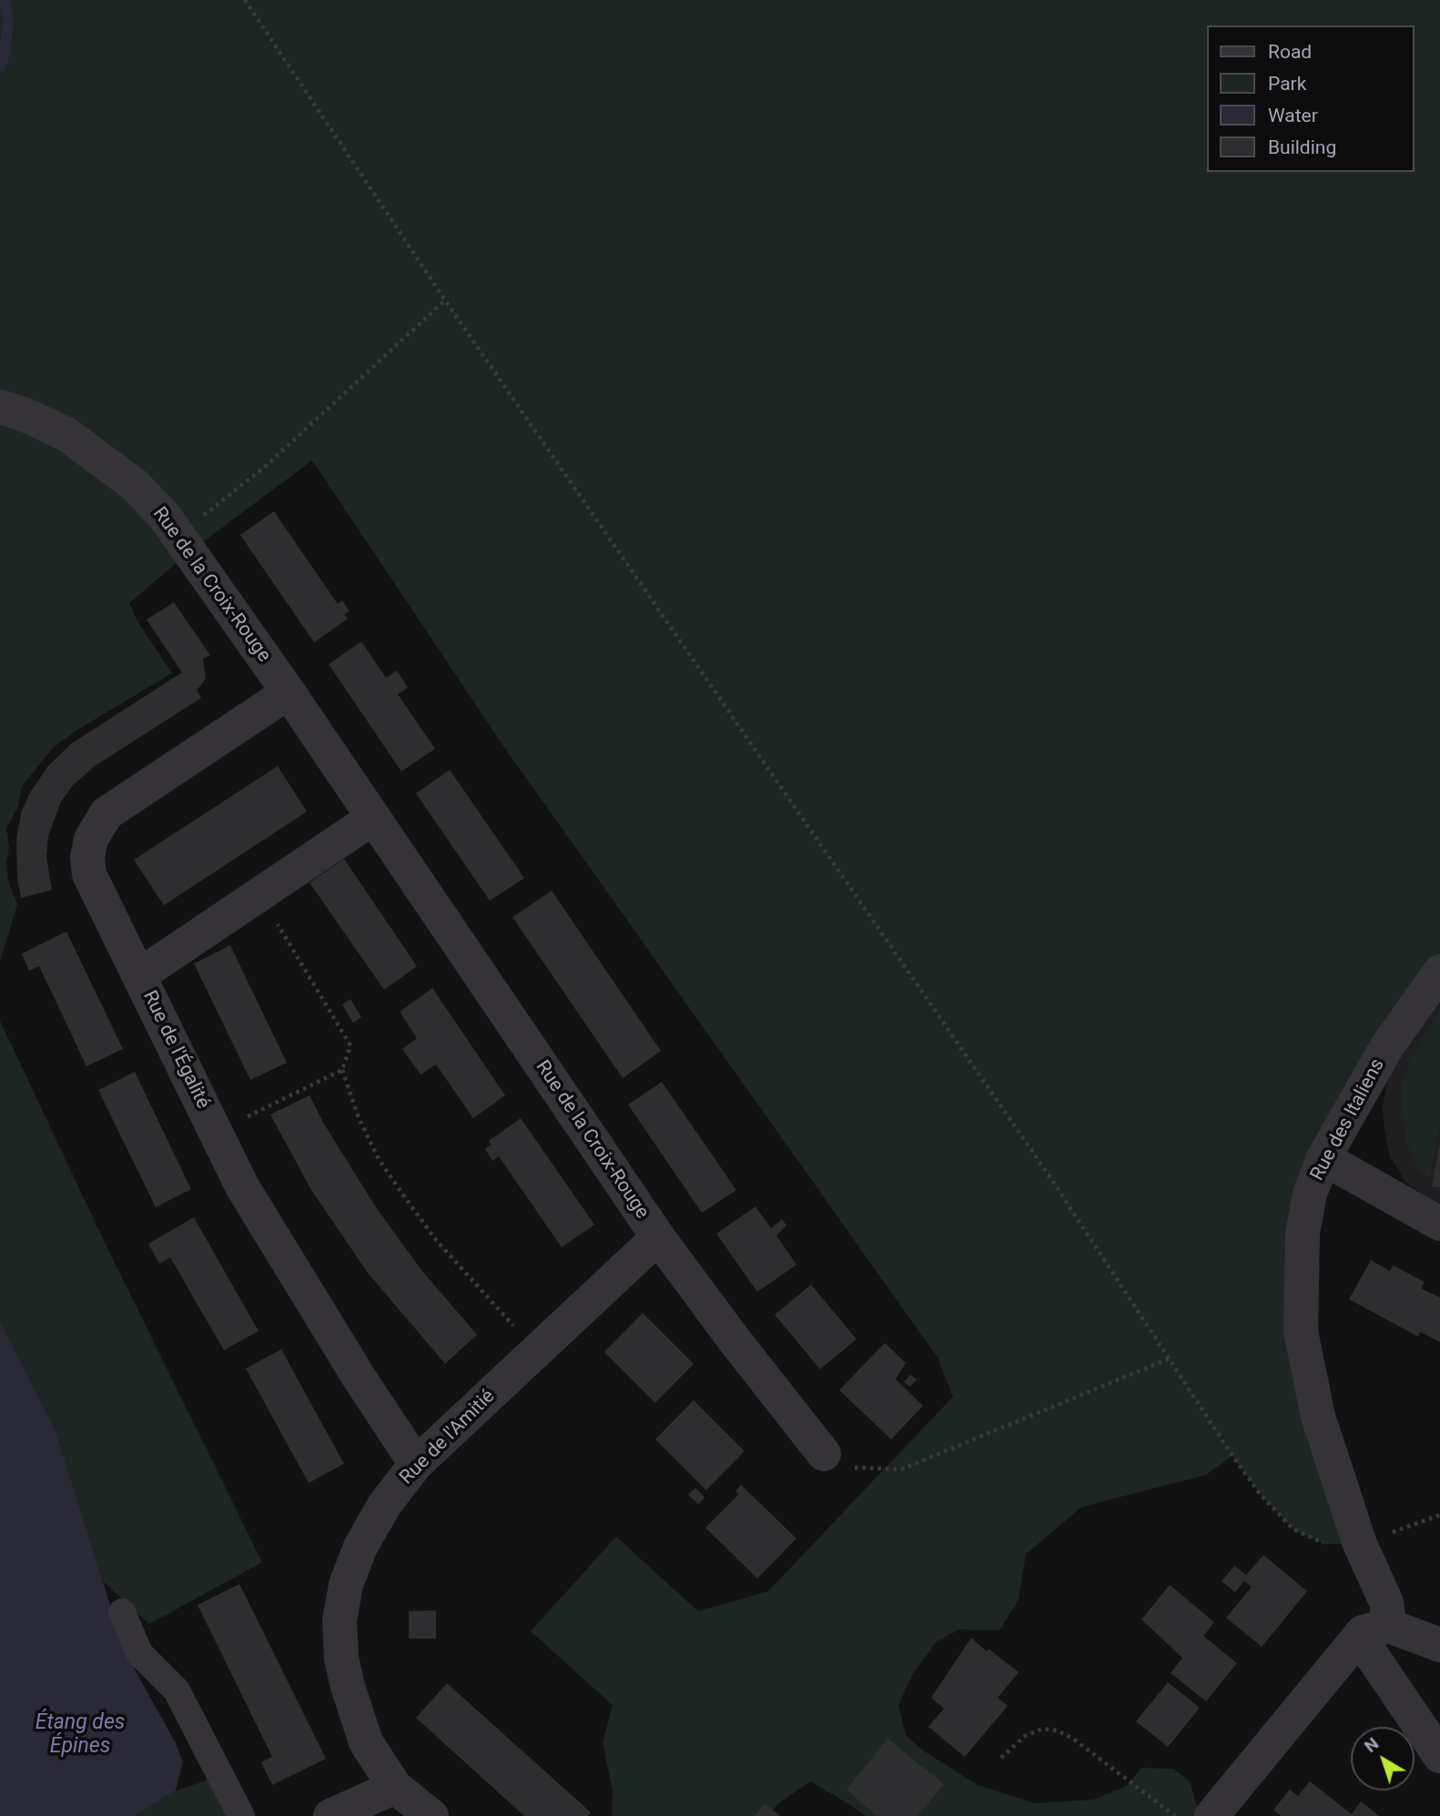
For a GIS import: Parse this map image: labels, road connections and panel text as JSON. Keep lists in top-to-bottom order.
{
  "streets": {
    "street": [
      "Rue de la Croix-Rouge",
      "Rue de l'Égalité",
      "Rue des Italiens",
      "Rue de l'Amitié"
    ]
  },
  "crossings": [
    ["Rue de la Croix-Rouge", "Rue de l'Égalité"],
    ["Rue de la Croix-Rouge", "Rue de l'Amitié"],
    ["Rue de l'Égalité", "Rue de l'Amitié"]
  ],
  "water": ["Étang des Épines"],
  "legend": [
    "Road",
    "Park",
    "Water",
    "Building"
  ],
  "north": "top left"
}
